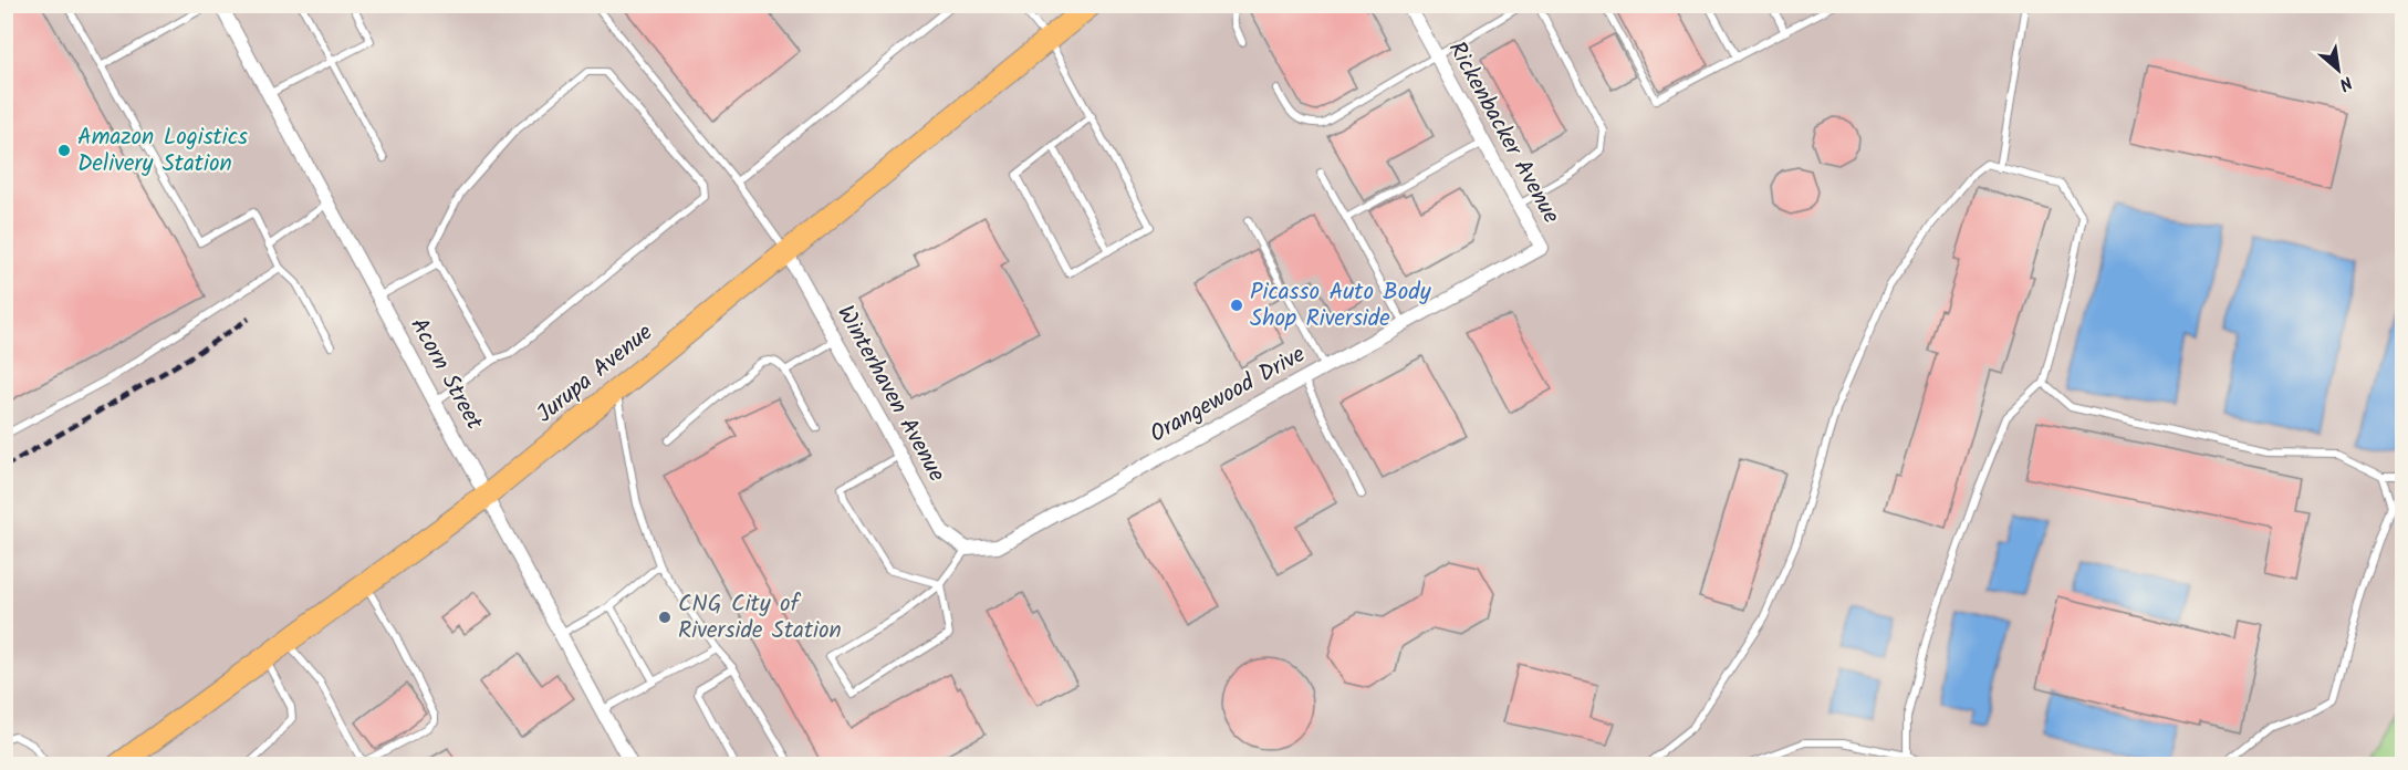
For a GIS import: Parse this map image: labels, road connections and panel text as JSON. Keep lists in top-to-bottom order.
{
  "streets": {
    "main road": ["Jurupa Avenue"],
    "street": [
      "Rickenbacker Avenue",
      "Acorn Street",
      "Winterhaven Avenue",
      "Orangewood Drive"
    ]
  },
  "crossings": [
    ["Rickenbacker Avenue", "Orangewood Drive"],
    ["Acorn Street", "Jurupa Avenue"],
    ["Jurupa Avenue", "Winterhaven Avenue"],
    ["Winterhaven Avenue", "Orangewood Drive"]
  ],
  "places": ["Amazon Logistics Delivery Station", "Picasso Auto Body Shop Riverside", "CNG City of Riverside Station"],
  "north": "bottom right"
}
